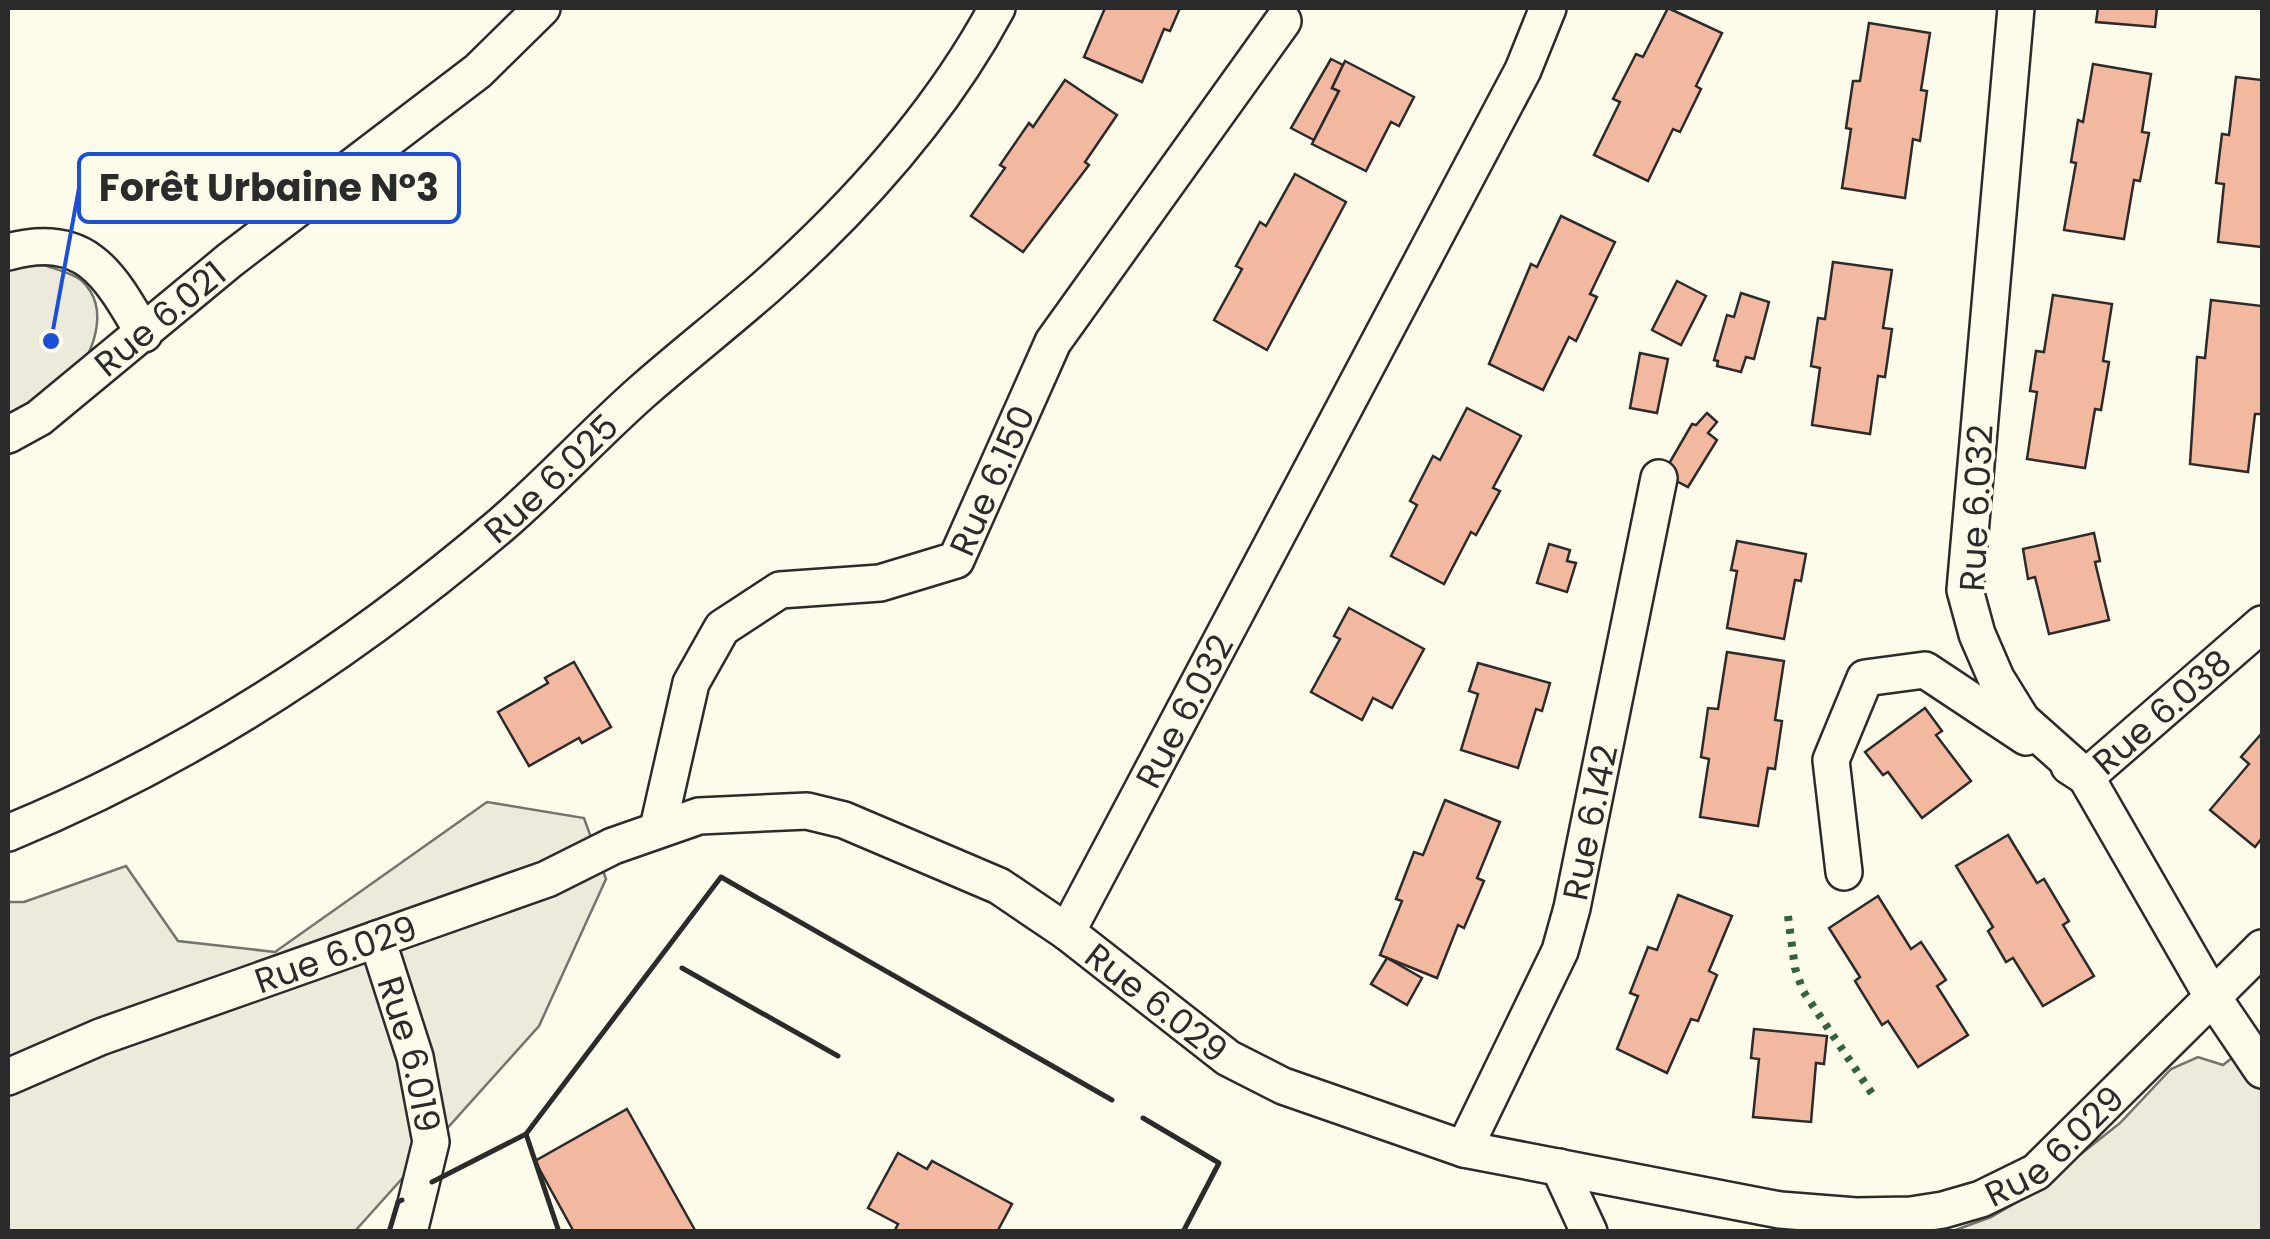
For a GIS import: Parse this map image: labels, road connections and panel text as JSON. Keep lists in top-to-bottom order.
{
  "streets": {
    "street": [
      "Rue 6.021",
      "Rue 6.025",
      "Rue 6.150",
      "Rue 6.032",
      "Rue 6.038",
      "Rue 6.142",
      "Rue 6.029",
      "Rue 6.019"
    ]
  },
  "crossings": [
    ["Rue 6.150", "Rue 6.029"],
    ["Rue 6.032", "Rue 6.038"],
    ["Rue 6.032", "Rue 6.029"],
    ["Rue 6.142", "Rue 6.029"],
    ["Rue 6.029", "Rue 6.019"]
  ],
  "places": ["Forêt Urbaine N°3"]
}
